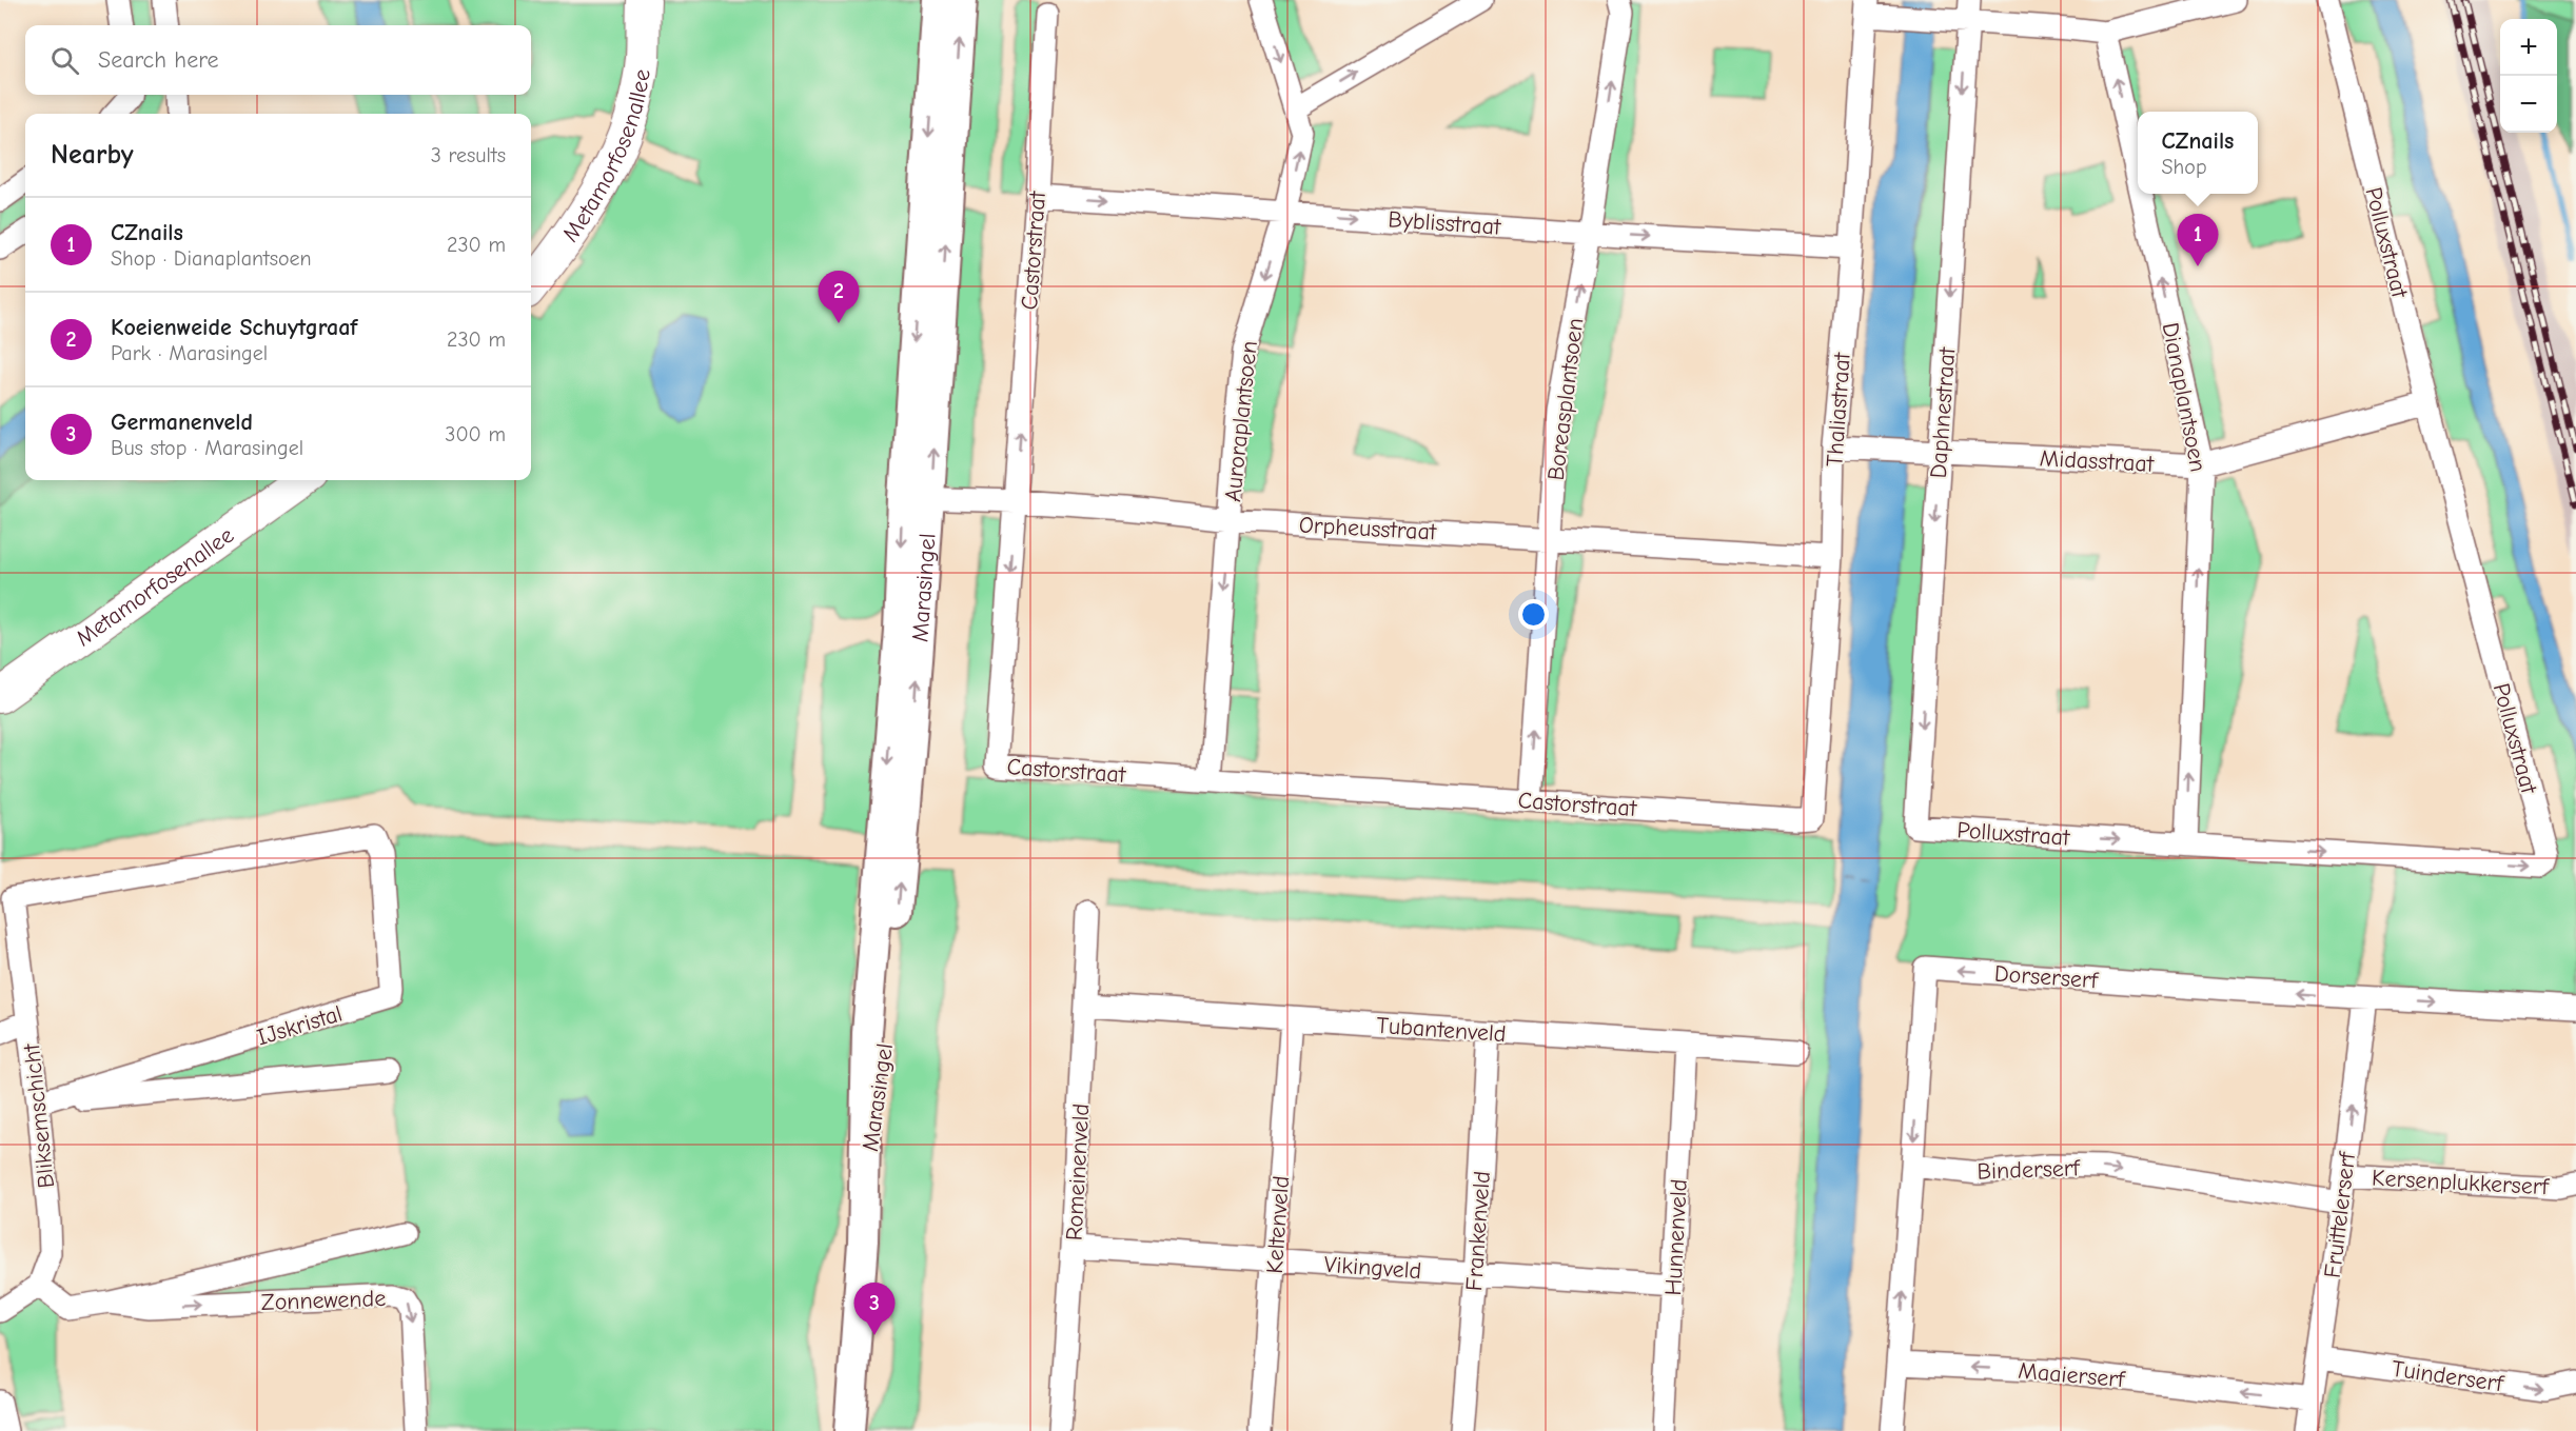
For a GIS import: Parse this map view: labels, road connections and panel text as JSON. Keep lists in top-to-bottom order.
{
  "streets": {
    "main road": ["Metamorfosenallee"],
    "street": [
      "Byblisstraat",
      "Polluxstraat",
      "Castorstraat",
      "Dianaplantsoen",
      "Boreasplantsoen",
      "Thaliastraat",
      "Daphnestraat",
      "Auroraplantsoen",
      "Midasstraat",
      "Orpheusstraat",
      "Marasingel",
      "Dorserserf",
      "IJskristal",
      "Tubantenveld",
      "Bliksemschicht",
      "Binderserf",
      "Romeinenveld",
      "Kersenplukkerserf",
      "Fruittelerserf",
      "Keltenveld",
      "Frankenveld",
      "Hunnenveld",
      "Vikingveld",
      "Zonnewende",
      "Maaierserf",
      "Tuinderserf"
    ]
  },
  "crossings": [
    ["Byblisstraat", "Castorstraat"],
    ["Byblisstraat", "Boreasplantsoen"],
    ["Byblisstraat", "Thaliastraat"],
    ["Byblisstraat", "Auroraplantsoen"],
    ["Polluxstraat", "Dianaplantsoen"],
    ["Polluxstraat", "Daphnestraat"],
    ["Polluxstraat", "Midasstraat"],
    ["Castorstraat", "Boreasplantsoen"],
    ["Castorstraat", "Thaliastraat"],
    ["Castorstraat", "Auroraplantsoen"],
    ["Castorstraat", "Orpheusstraat"],
    ["Dianaplantsoen", "Midasstraat"],
    ["Boreasplantsoen", "Orpheusstraat"],
    ["Thaliastraat", "Midasstraat"],
    ["Thaliastraat", "Orpheusstraat"],
    ["Daphnestraat", "Midasstraat"],
    ["Auroraplantsoen", "Orpheusstraat"],
    ["Orpheusstraat", "Marasingel"],
    ["Dorserserf", "Binderserf"],
    ["Dorserserf", "Fruittelerserf"],
    ["IJskristal", "Bliksemschicht"],
    ["Tubantenveld", "Romeinenveld"],
    ["Tubantenveld", "Keltenveld"],
    ["Tubantenveld", "Frankenveld"],
    ["Tubantenveld", "Hunnenveld"],
    ["Bliksemschicht", "Zonnewende"],
    ["Binderserf", "Fruittelerserf"],
    ["Romeinenveld", "Vikingveld"],
    ["Kersenplukkerserf", "Fruittelerserf"],
    ["Fruittelerserf", "Maaierserf"],
    ["Fruittelerserf", "Tuinderserf"],
    ["Keltenveld", "Vikingveld"],
    ["Frankenveld", "Vikingveld"],
    ["Hunnenveld", "Vikingveld"]
  ],
  "one_way": [
    "Byblisstraat",
    "Dianaplantsoen",
    "Boreasplantsoen",
    "Daphnestraat",
    "Binderserf",
    "Fruittelerserf",
    "Maaierserf",
    "Tuinderserf"
  ],
  "page": {
    "map_buttons": ["+", "−"],
    "search": "Search here",
    "popup": ["CZnails", "Shop"],
    "heading": ["Nearby", "3 results"],
    "list": [
      {
        "mark": "1",
        "name": "CZnails",
        "note": "Shop · Dianaplantsoen",
        "value": "230 m"
      },
      {
        "mark": "2",
        "name": "Koeienweide Schuytgraaf",
        "note": "Park · Marasingel",
        "value": "230 m"
      },
      {
        "mark": "3",
        "name": "Germanenveld",
        "note": "Bus stop · Marasingel",
        "value": "300 m"
      }
    ],
    "pins": ["1", "2", "3"]
  }
}
